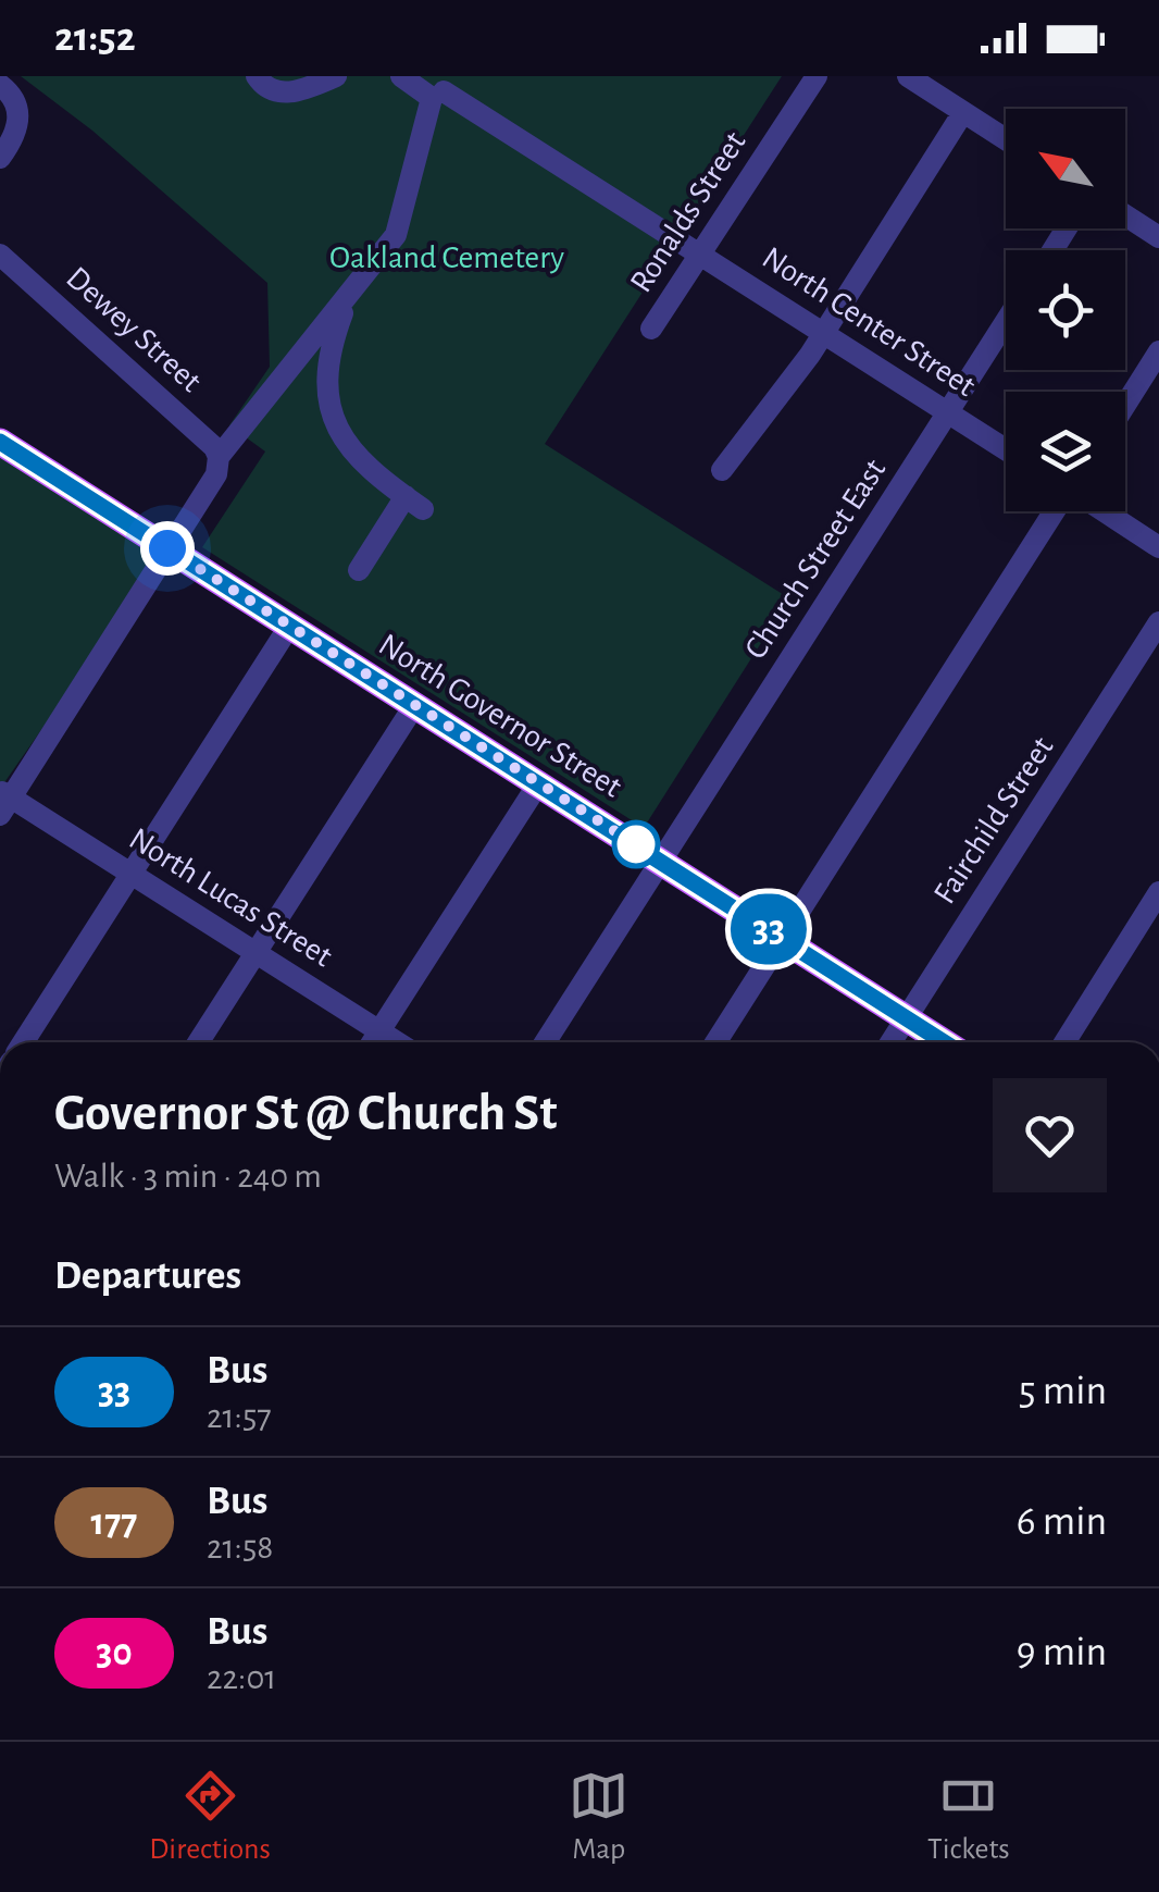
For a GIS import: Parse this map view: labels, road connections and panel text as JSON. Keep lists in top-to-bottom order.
{
  "streets": {
    "main road": ["North Governor Street"],
    "street": [
      "Ronalds Street",
      "North Center Street",
      "Dewey Street",
      "Church Street East",
      "Fairchild Street",
      "North Lucas Street"
    ]
  },
  "crossings": [
    ["Ronalds Street", "North Center Street"],
    ["North Center Street", "Church Street East"],
    ["Church Street East", "North Governor Street"],
    ["North Governor Street", "Fairchild Street"]
  ],
  "parks": ["Oakland Cemetery"],
  "lines": ["bus line 33"],
  "north": "top left",
  "page": {
    "status": "21:52",
    "on_map": "33",
    "heading": [
      ["Governor St @ Church St", "Walk · 3 min · 240 m"],
      "Departures"
    ],
    "list": [
      {
        "mark": "33",
        "name": "Bus",
        "note": "21:57",
        "value": "5 min"
      },
      {
        "mark": "177",
        "name": "Bus",
        "note": "21:58",
        "value": "6 min"
      },
      {
        "mark": "30",
        "name": "Bus",
        "note": "22:01",
        "value": "9 min"
      }
    ],
    "tabs": ["Directions", "Map", "Tickets"]
  }
}
